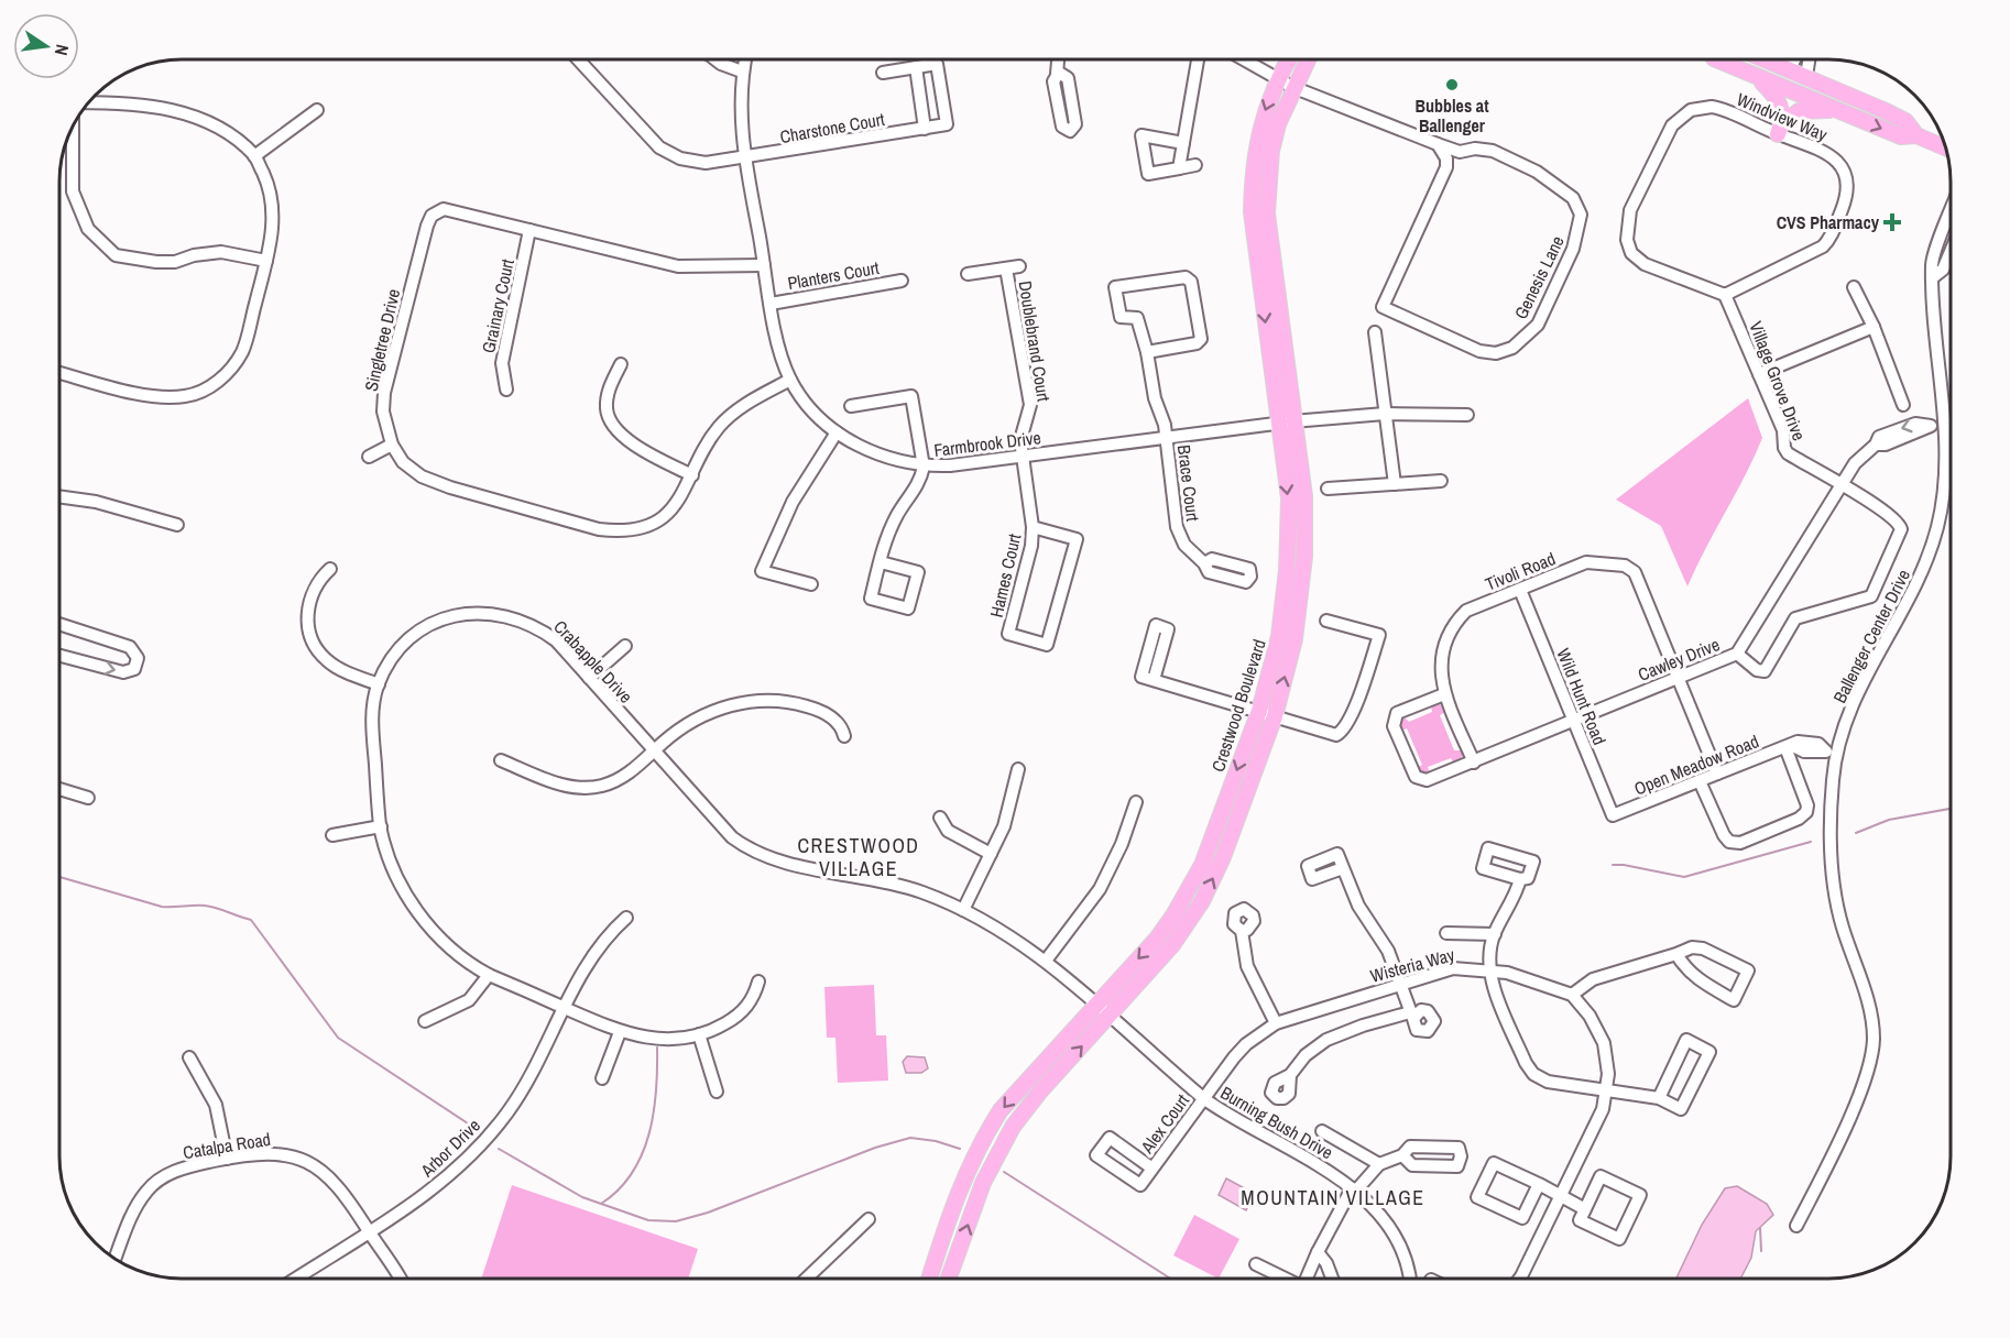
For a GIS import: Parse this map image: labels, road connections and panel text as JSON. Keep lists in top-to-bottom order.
{
  "streets": {
    "main road": ["Crestwood Boulevard"],
    "street": [
      "Windview Way",
      "Charstone Court",
      "Planters Court",
      "Genesis Lane",
      "Grainary Court",
      "Singletree Drive",
      "Doublebrand Court",
      "Village Grove Drive",
      "Farmbrook Drive",
      "Brace Court",
      "Tivoli Road",
      "Hames Court",
      "Ballenger Center Drive",
      "Cawley Drive",
      "Crabapple Drive",
      "Wild Hunt Road",
      "Open Meadow Road",
      "Wisteria Way",
      "Burning Bush Drive",
      "Alex Court",
      "Catalpa Road",
      "Arbor Drive"
    ]
  },
  "crossings": [
    ["Windview Way", "Village Grove Drive"],
    ["Charstone Court", "Farmbrook Drive"],
    ["Planters Court", "Farmbrook Drive"],
    ["Grainary Court", "Singletree Drive"],
    ["Singletree Drive", "Farmbrook Drive"],
    ["Doublebrand Court", "Farmbrook Drive"],
    ["Doublebrand Court", "Hames Court"],
    ["Village Grove Drive", "Cawley Drive"],
    ["Farmbrook Drive", "Brace Court"],
    ["Farmbrook Drive", "Hames Court"],
    ["Farmbrook Drive", "Crestwood Boulevard"],
    ["Tivoli Road", "Cawley Drive"],
    ["Tivoli Road", "Wild Hunt Road"],
    ["Ballenger Center Drive", "Cawley Drive"],
    ["Cawley Drive", "Wild Hunt Road"],
    ["Crabapple Drive", "Crestwood Boulevard"],
    ["Crabapple Drive", "Burning Bush Drive"],
    ["Crabapple Drive", "Arbor Drive"],
    ["Wild Hunt Road", "Open Meadow Road"],
    ["Crestwood Boulevard", "Burning Bush Drive"],
    ["Wisteria Way", "Burning Bush Drive"],
    ["Wisteria Way", "Alex Court"],
    ["Burning Bush Drive", "Alex Court"],
    ["Catalpa Road", "Arbor Drive"]
  ],
  "districts": ["CRESTWOOD VILLAGE", "MOUNTAIN VILLAGE"],
  "places": {
    "other": ["Bubbles at Ballenger"],
    "health": ["CVS Pharmacy"]
  },
  "north": "right"
}
